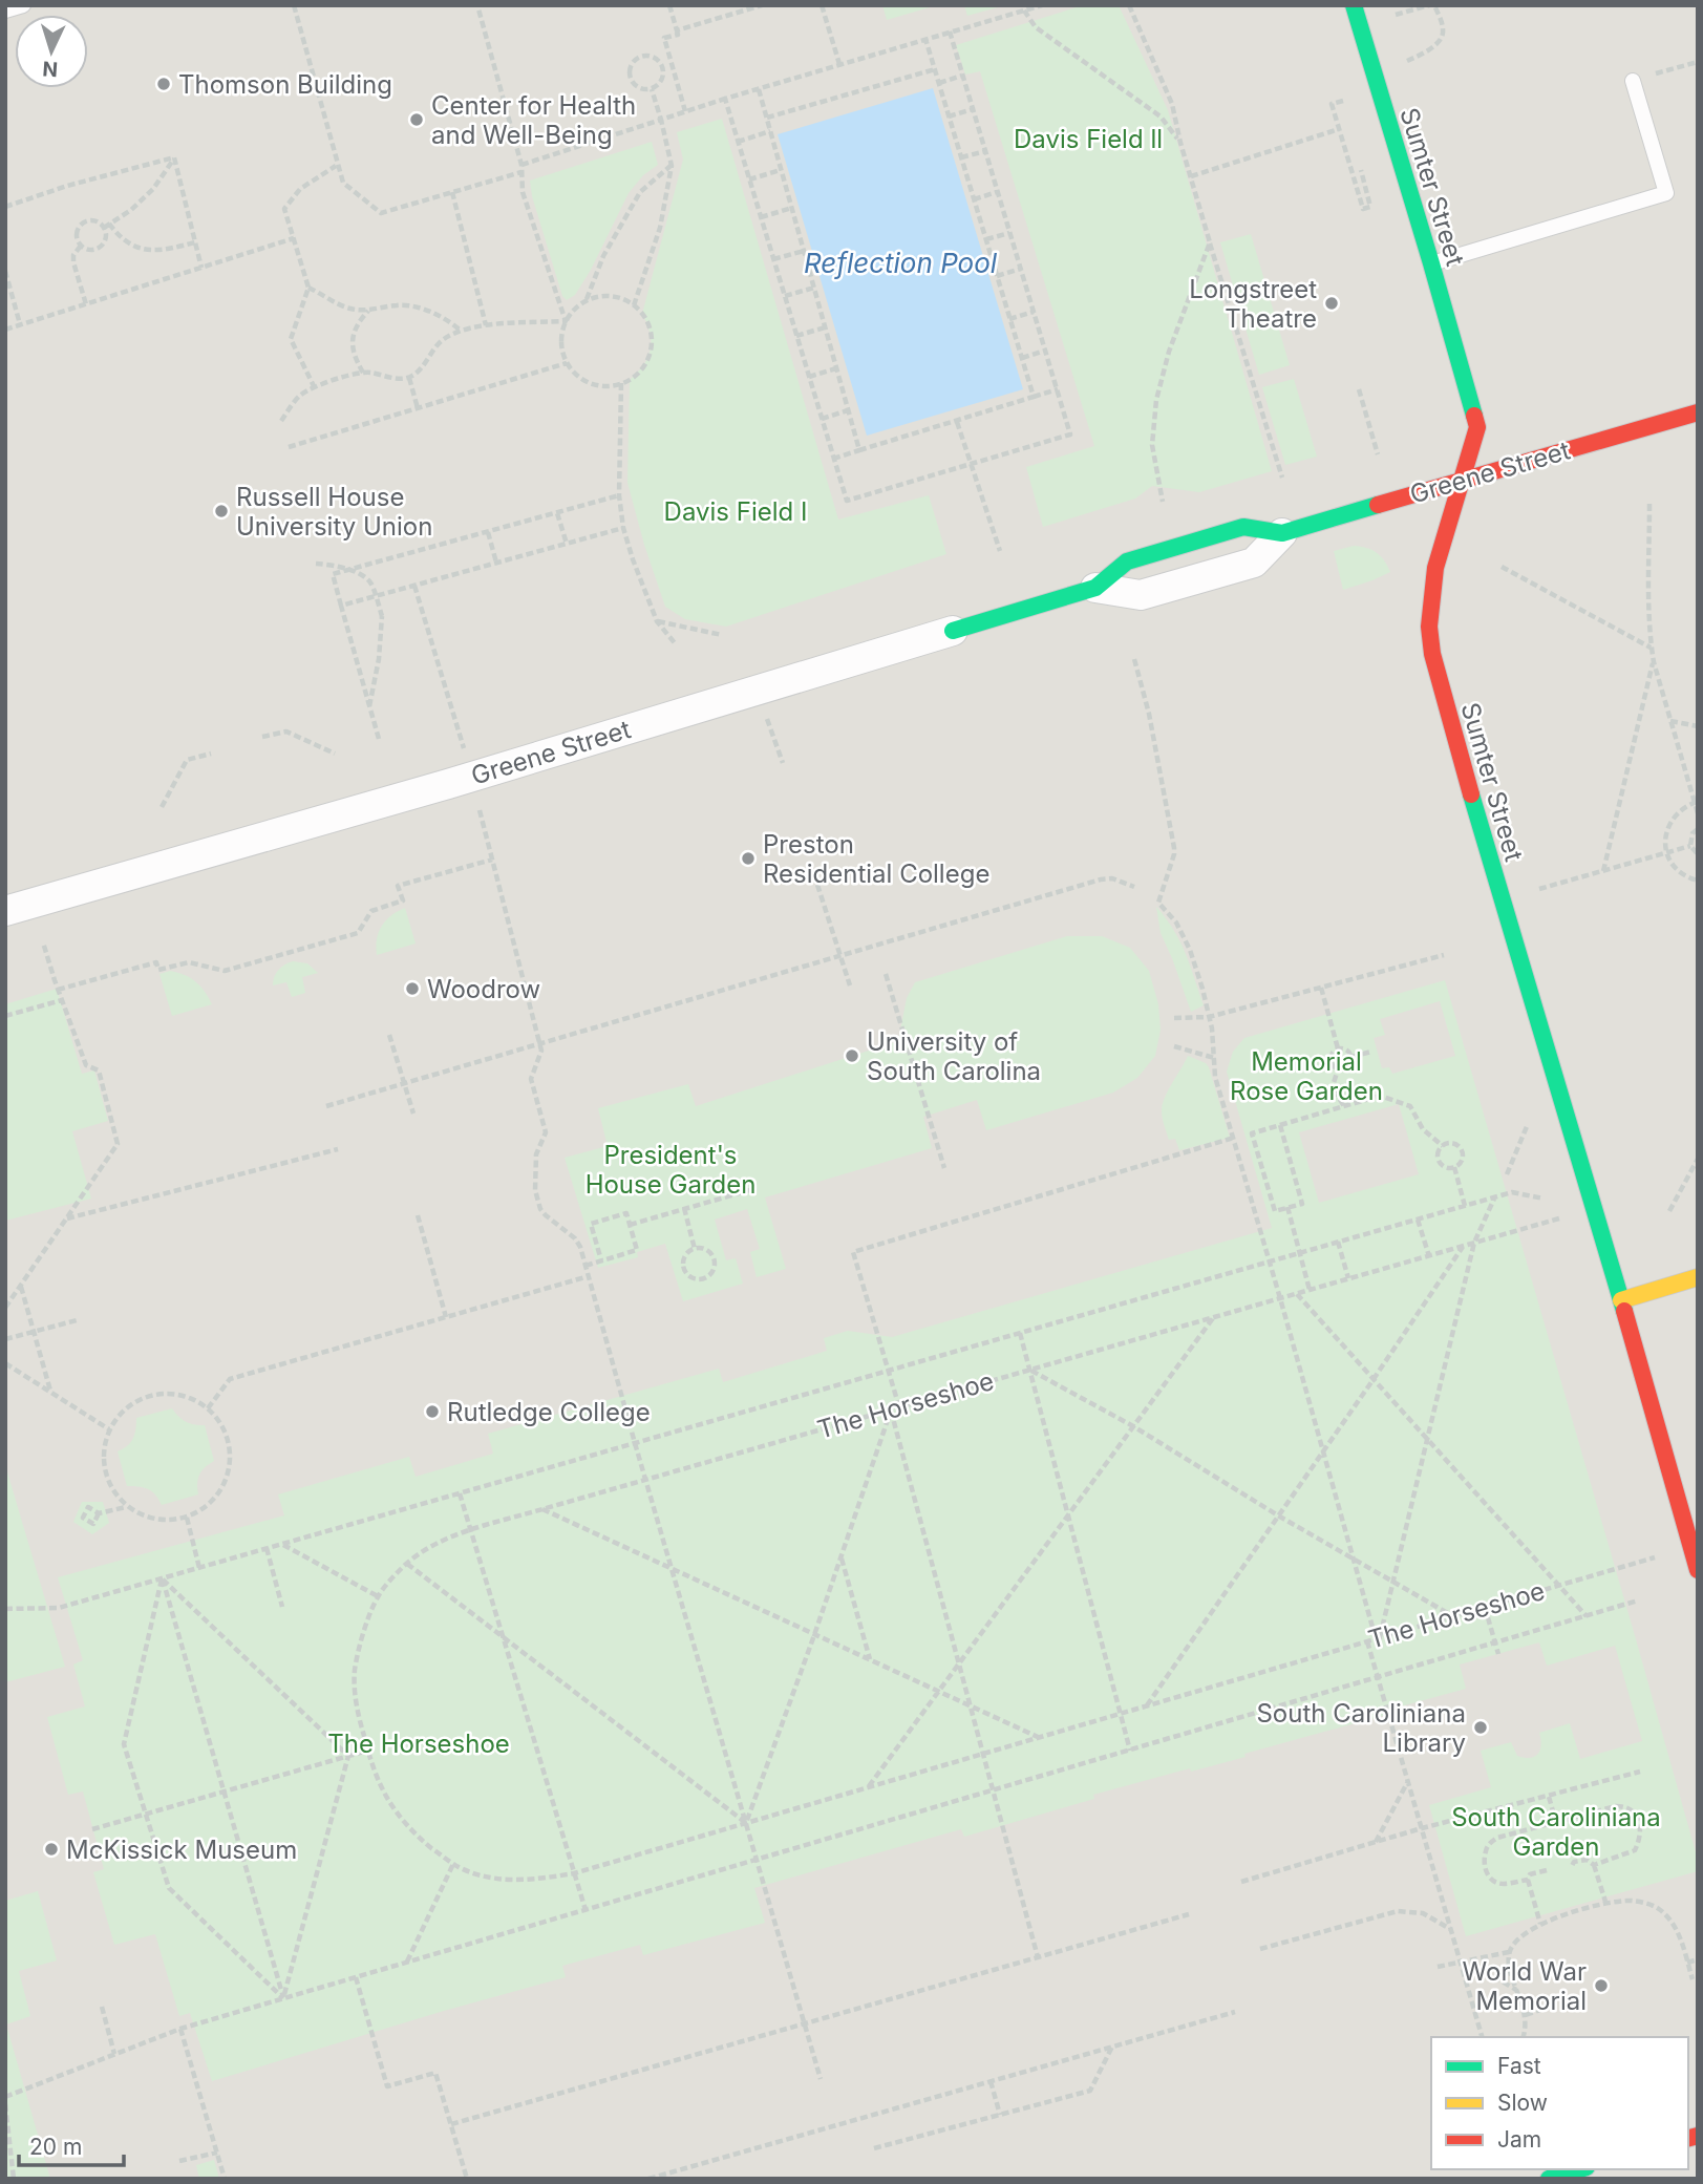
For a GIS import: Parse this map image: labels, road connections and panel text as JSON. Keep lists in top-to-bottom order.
{
  "streets": {
    "street": ["Sumter Street", "Greene Street"],
    "path": ["The Horseshoe"]
  },
  "crossings": [
    ["Sumter Street", "Greene Street"]
  ],
  "water": ["Reflection Pool"],
  "parks": [
    "Davis Field ll",
    "Davis Field I",
    "Memorial Rose Garden",
    "President's House Garden",
    "The Horseshoe",
    "South Caroliniana Garden"
  ],
  "places": [
    "Thomson Building",
    "Center for Health and Well-Being",
    "Longstreet Theatre",
    "Russell House University Union",
    "Preston Residential College",
    "Woodrow",
    "University of South Carolina",
    "Rutledge College",
    "South Caroliniana Library",
    "McKissick Museum",
    "World War Memorial"
  ],
  "legend": ["Fast", "Slow", "Jam"],
  "scale_bar": "20 m",
  "north": "bottom"
}
